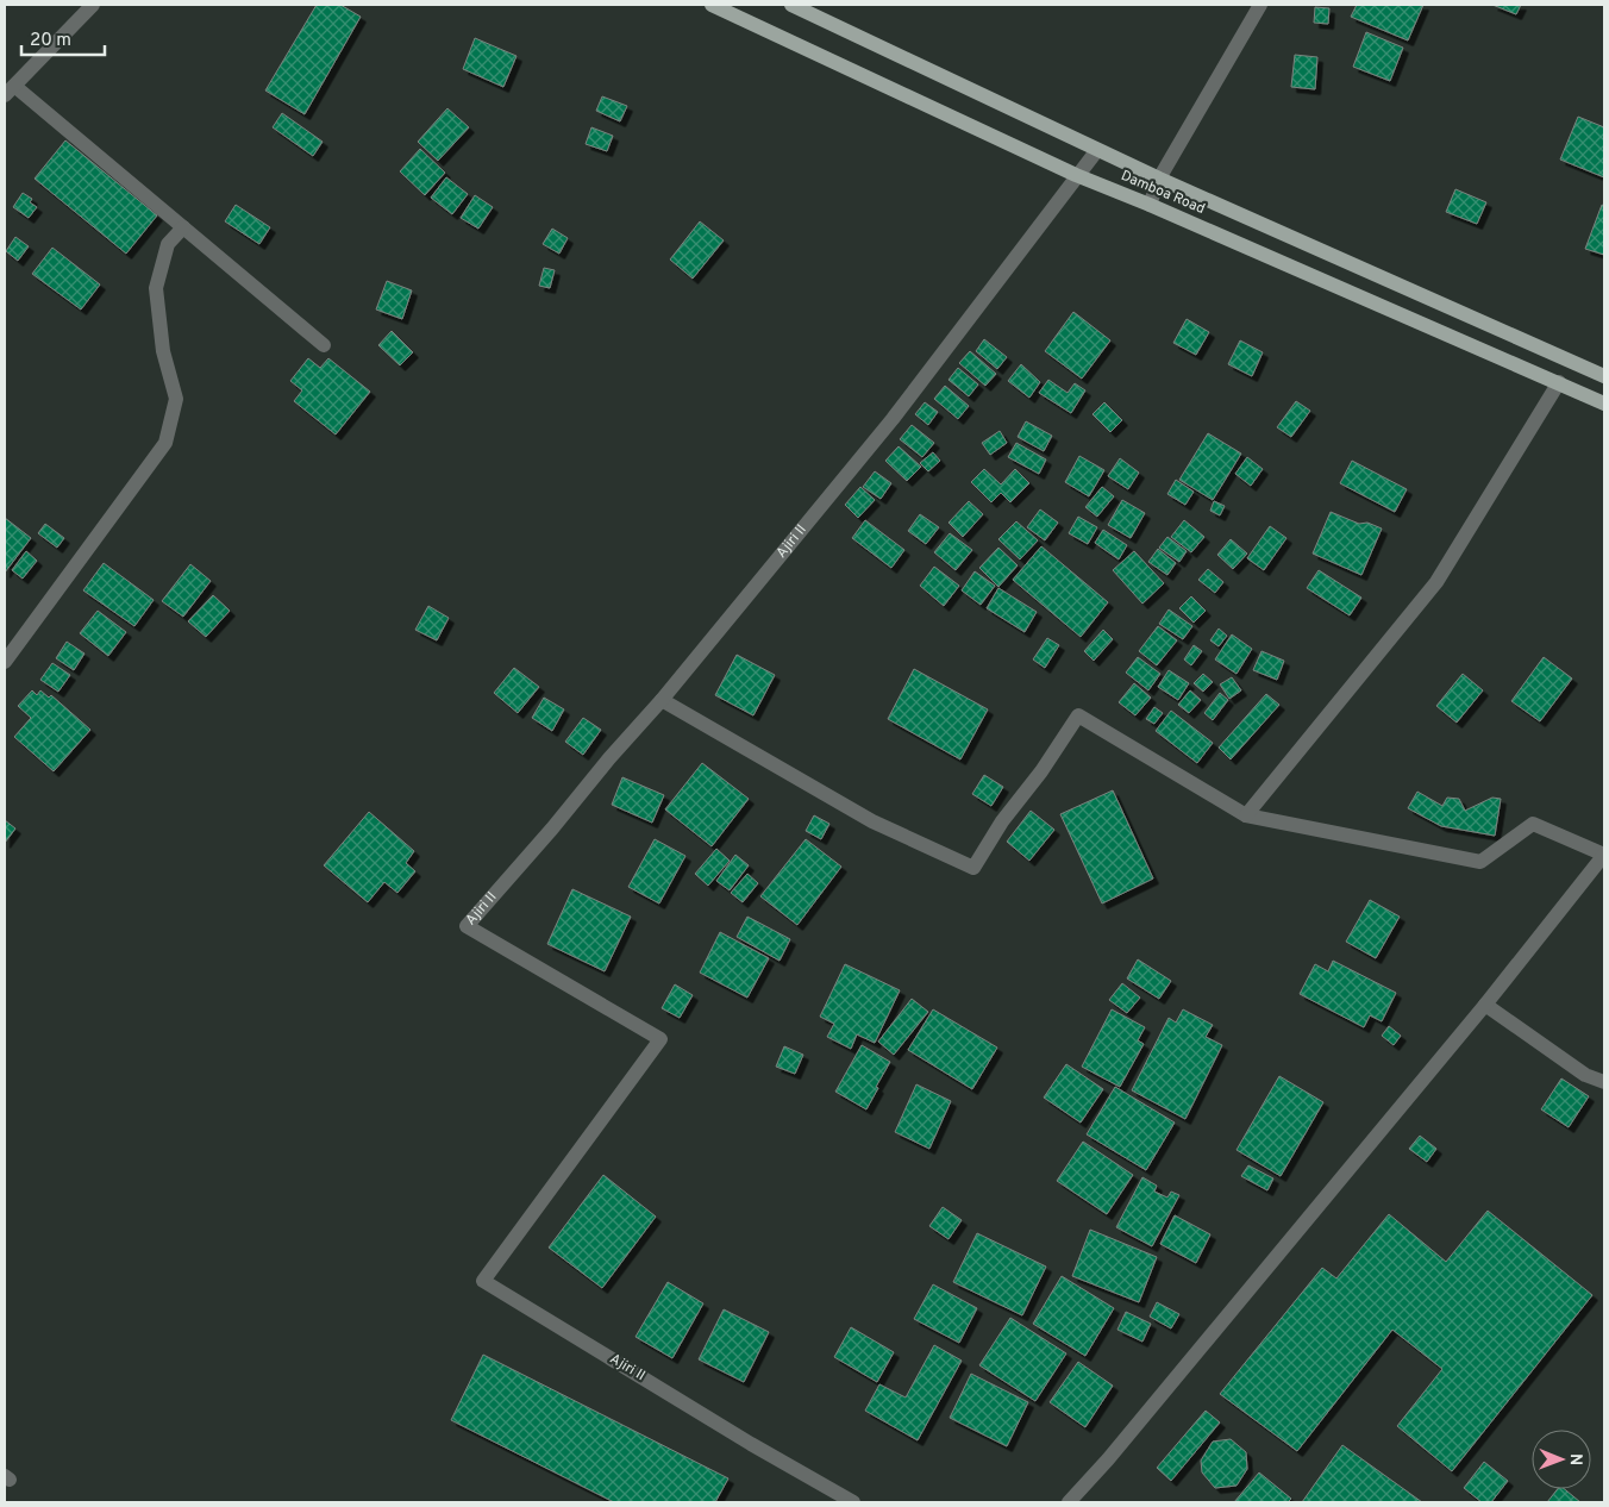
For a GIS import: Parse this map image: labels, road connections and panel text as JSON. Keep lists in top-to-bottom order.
{
  "streets": {
    "main road": ["Damboa Road"],
    "street": ["Ajiri II"]
  },
  "crossings": [
    ["Damboa Road", "Ajiri II"]
  ],
  "scale_bar": "20 m",
  "north": "right"
}
